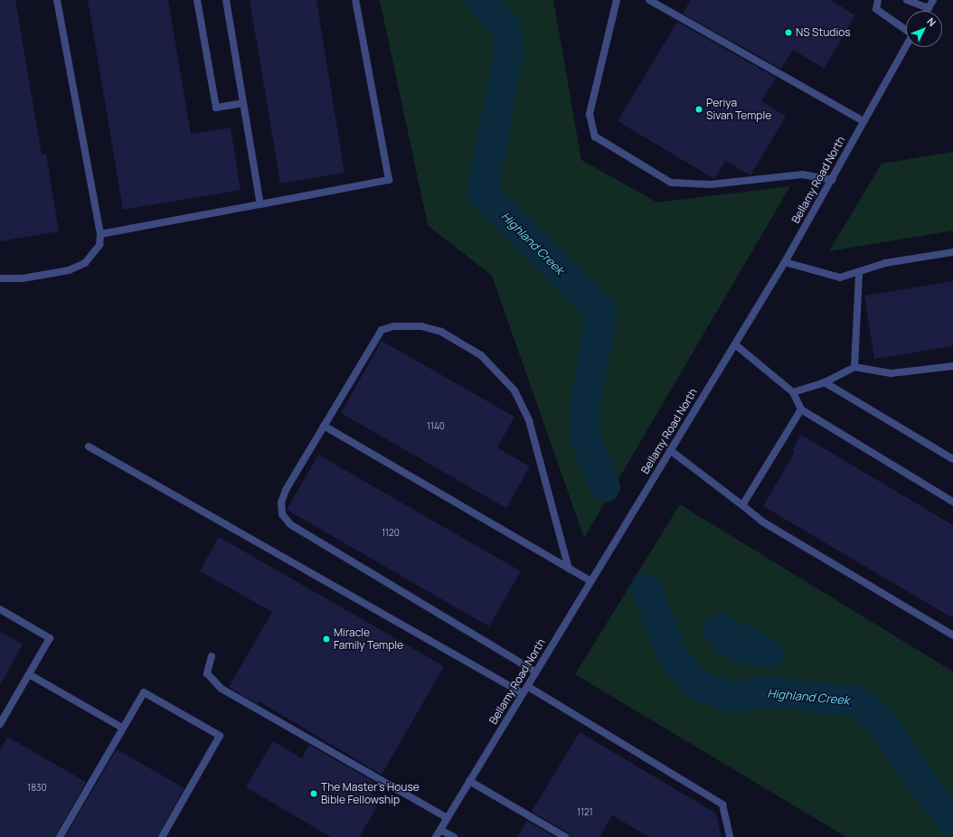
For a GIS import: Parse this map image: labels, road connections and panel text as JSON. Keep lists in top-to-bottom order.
{
  "streets": {
    "street": ["Bellamy Road North"]
  },
  "water": ["Highland Creek"],
  "places": [
    "NS Studios",
    "Periya Sivan Temple",
    "Miracle Family Temple",
    "The Master's House Bible Fellowship"
  ],
  "house_numbers": [
    "1140",
    "1120",
    "1830",
    "1121"
  ],
  "north": "top right"
}
